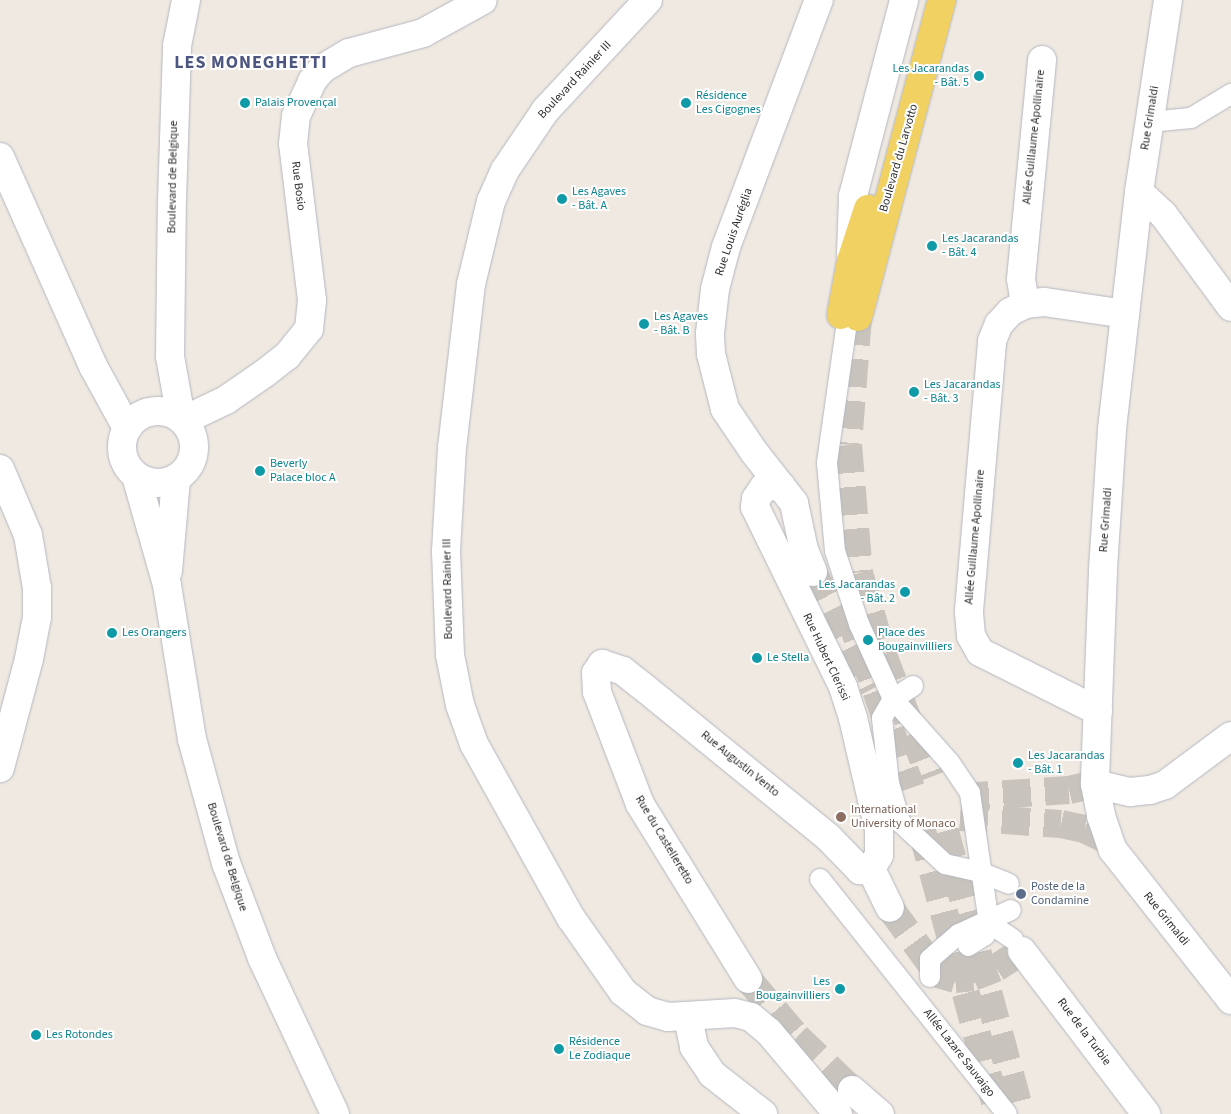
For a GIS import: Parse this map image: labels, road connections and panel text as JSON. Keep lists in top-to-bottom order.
{
  "streets": {
    "main road": ["Boulevard du Larvotto"],
    "street": [
      "Boulevard Rainier III",
      "Rue Grimaldi",
      "Allée Guillaume Apollinaire",
      "Boulevard de Belgique",
      "Rue Bosio",
      "Rue Louis Auréglia",
      "Rue Hubert Clerissi",
      "Rue Augustin Vento",
      "Rue du Castelleretto",
      "Rue de la Turbie",
      "Allée Lazare Sauvaigo"
    ]
  },
  "crossings": [
    ["Rue Grimaldi", "Allée Guillaume Apollinaire"],
    ["Boulevard de Belgique", "Rue Bosio"],
    ["Rue Louis Auréglia", "Rue Hubert Clerissi"],
    ["Rue Hubert Clerissi", "Rue Augustin Vento"],
    ["Rue Augustin Vento", "Rue du Castelleretto"]
  ],
  "districts": ["LES MONEGHETTI"],
  "places": [
    "Les Jacarandas - Bât. 5",
    "Palais Provençal",
    "Résidence Les Cigognes",
    "Les Agaves - Bât. A",
    "Les Jacarandas - Bât. 4",
    "Les Agaves - Bât. B",
    "Les Jacarandas - Bât. 3",
    "Beverly Palace bloc A",
    "Les Jacarandas - Bât. 2",
    "Les Orangers",
    "Place des Bougainvilliers",
    "Le Stella",
    "Les Jacarandas - Bât. 1",
    "International University of Monaco",
    "Poste de la Condamine",
    "Les Bougainvilliers",
    "Les Rotondes",
    "Résidence Le Zodiaque"
  ]
}
